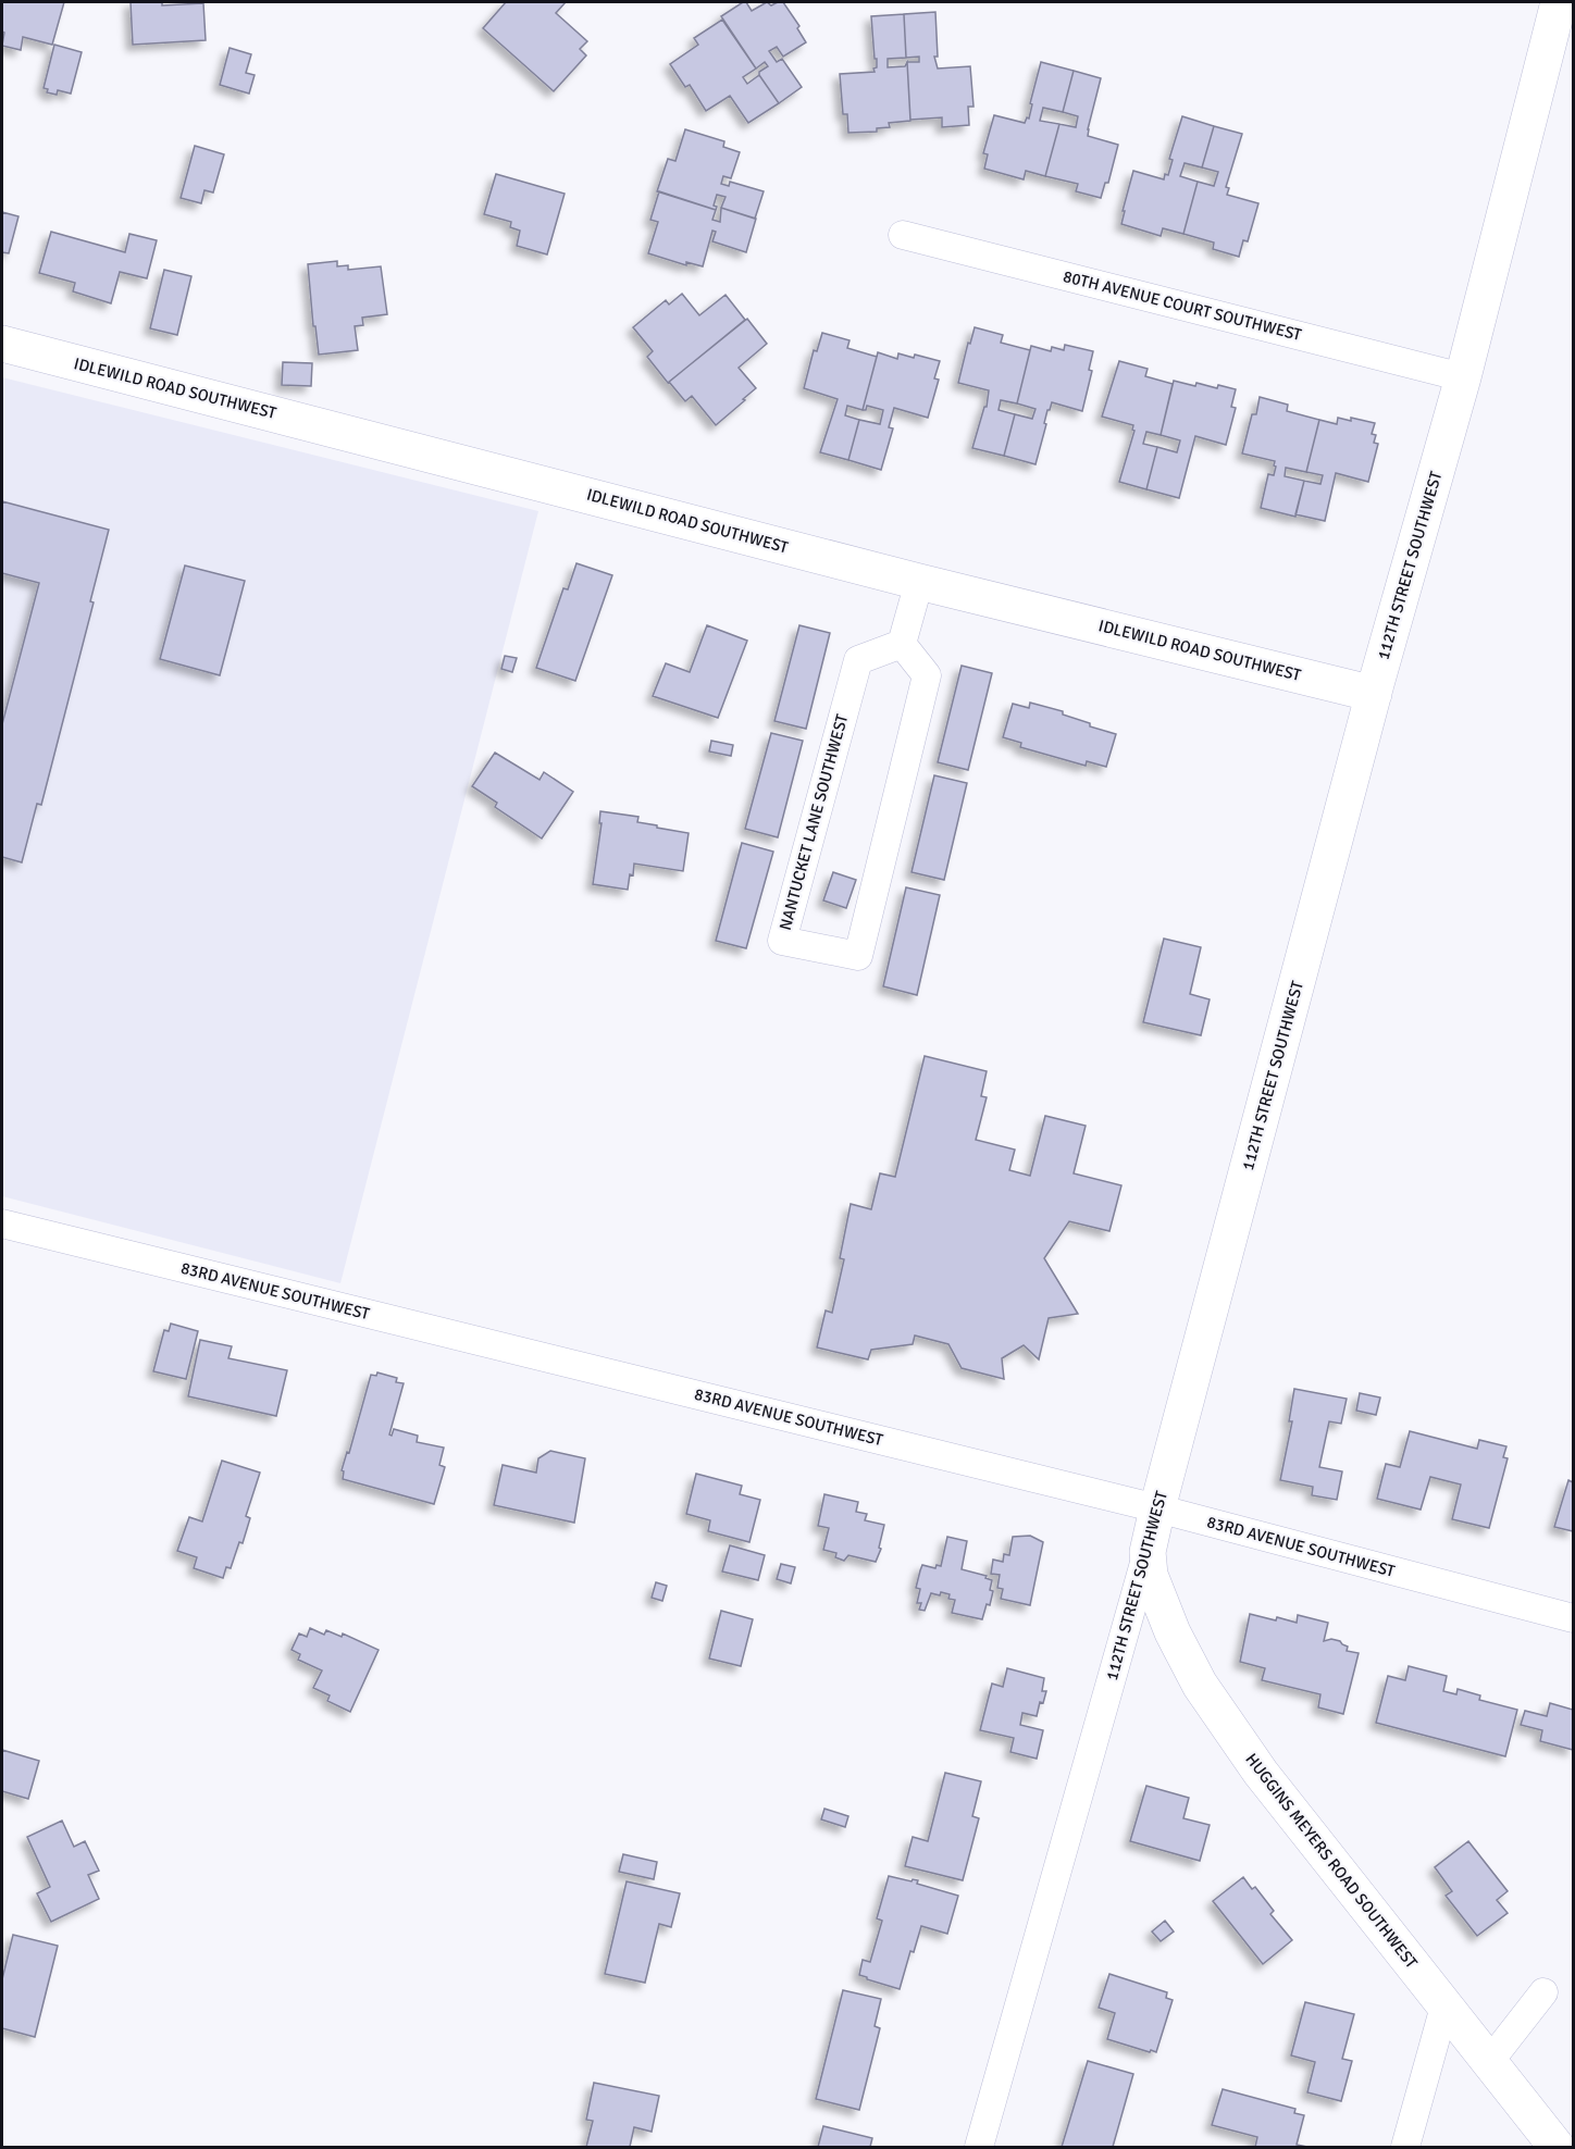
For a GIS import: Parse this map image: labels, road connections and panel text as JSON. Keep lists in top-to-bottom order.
{
  "streets": {
    "street": [
      "80TH AVENUE COURT SOUTHWEST",
      "IDLEWILD ROAD SOUTHWEST",
      "112TH STREET SOUTHWEST",
      "NANTUCKET LANE SOUTHWEST",
      "83RD AVENUE SOUTHWEST",
      "HUGGINS MEYERS ROAD SOUTHWEST"
    ]
  },
  "crossings": [
    ["80TH AVENUE COURT SOUTHWEST", "112TH STREET SOUTHWEST"],
    ["IDLEWILD ROAD SOUTHWEST", "112TH STREET SOUTHWEST"],
    ["112TH STREET SOUTHWEST", "83RD AVENUE SOUTHWEST"],
    ["112TH STREET SOUTHWEST", "HUGGINS MEYERS ROAD SOUTHWEST"]
  ]
}
